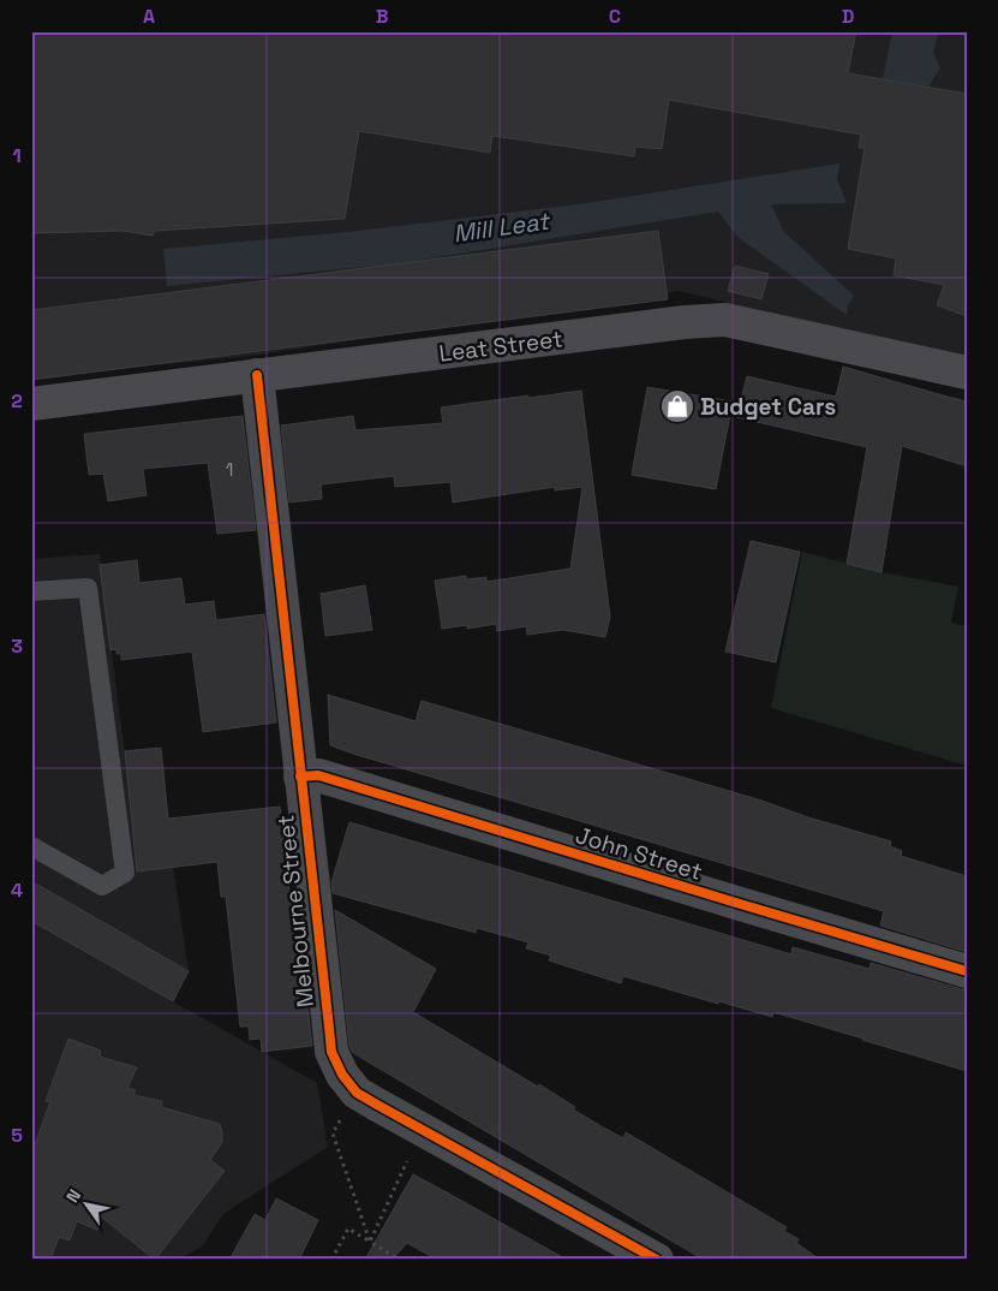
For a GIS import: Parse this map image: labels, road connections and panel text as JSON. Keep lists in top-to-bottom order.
{
  "streets": {
    "main road": ["Leat Street"],
    "street": ["John Street", "Melbourne Street"]
  },
  "crossings": [
    ["Leat Street", "Melbourne Street"],
    ["John Street", "Melbourne Street"]
  ],
  "water": ["Mill Leat"],
  "places": {
    "shop": ["Budget Cars"]
  },
  "house_numbers": ["1"],
  "north": "top left",
  "grid": {
    "columns": [
      "A",
      "B",
      "C",
      "D"
    ],
    "rows": [
      "1",
      "2",
      "3",
      "4",
      "5"
    ]
  }
}
